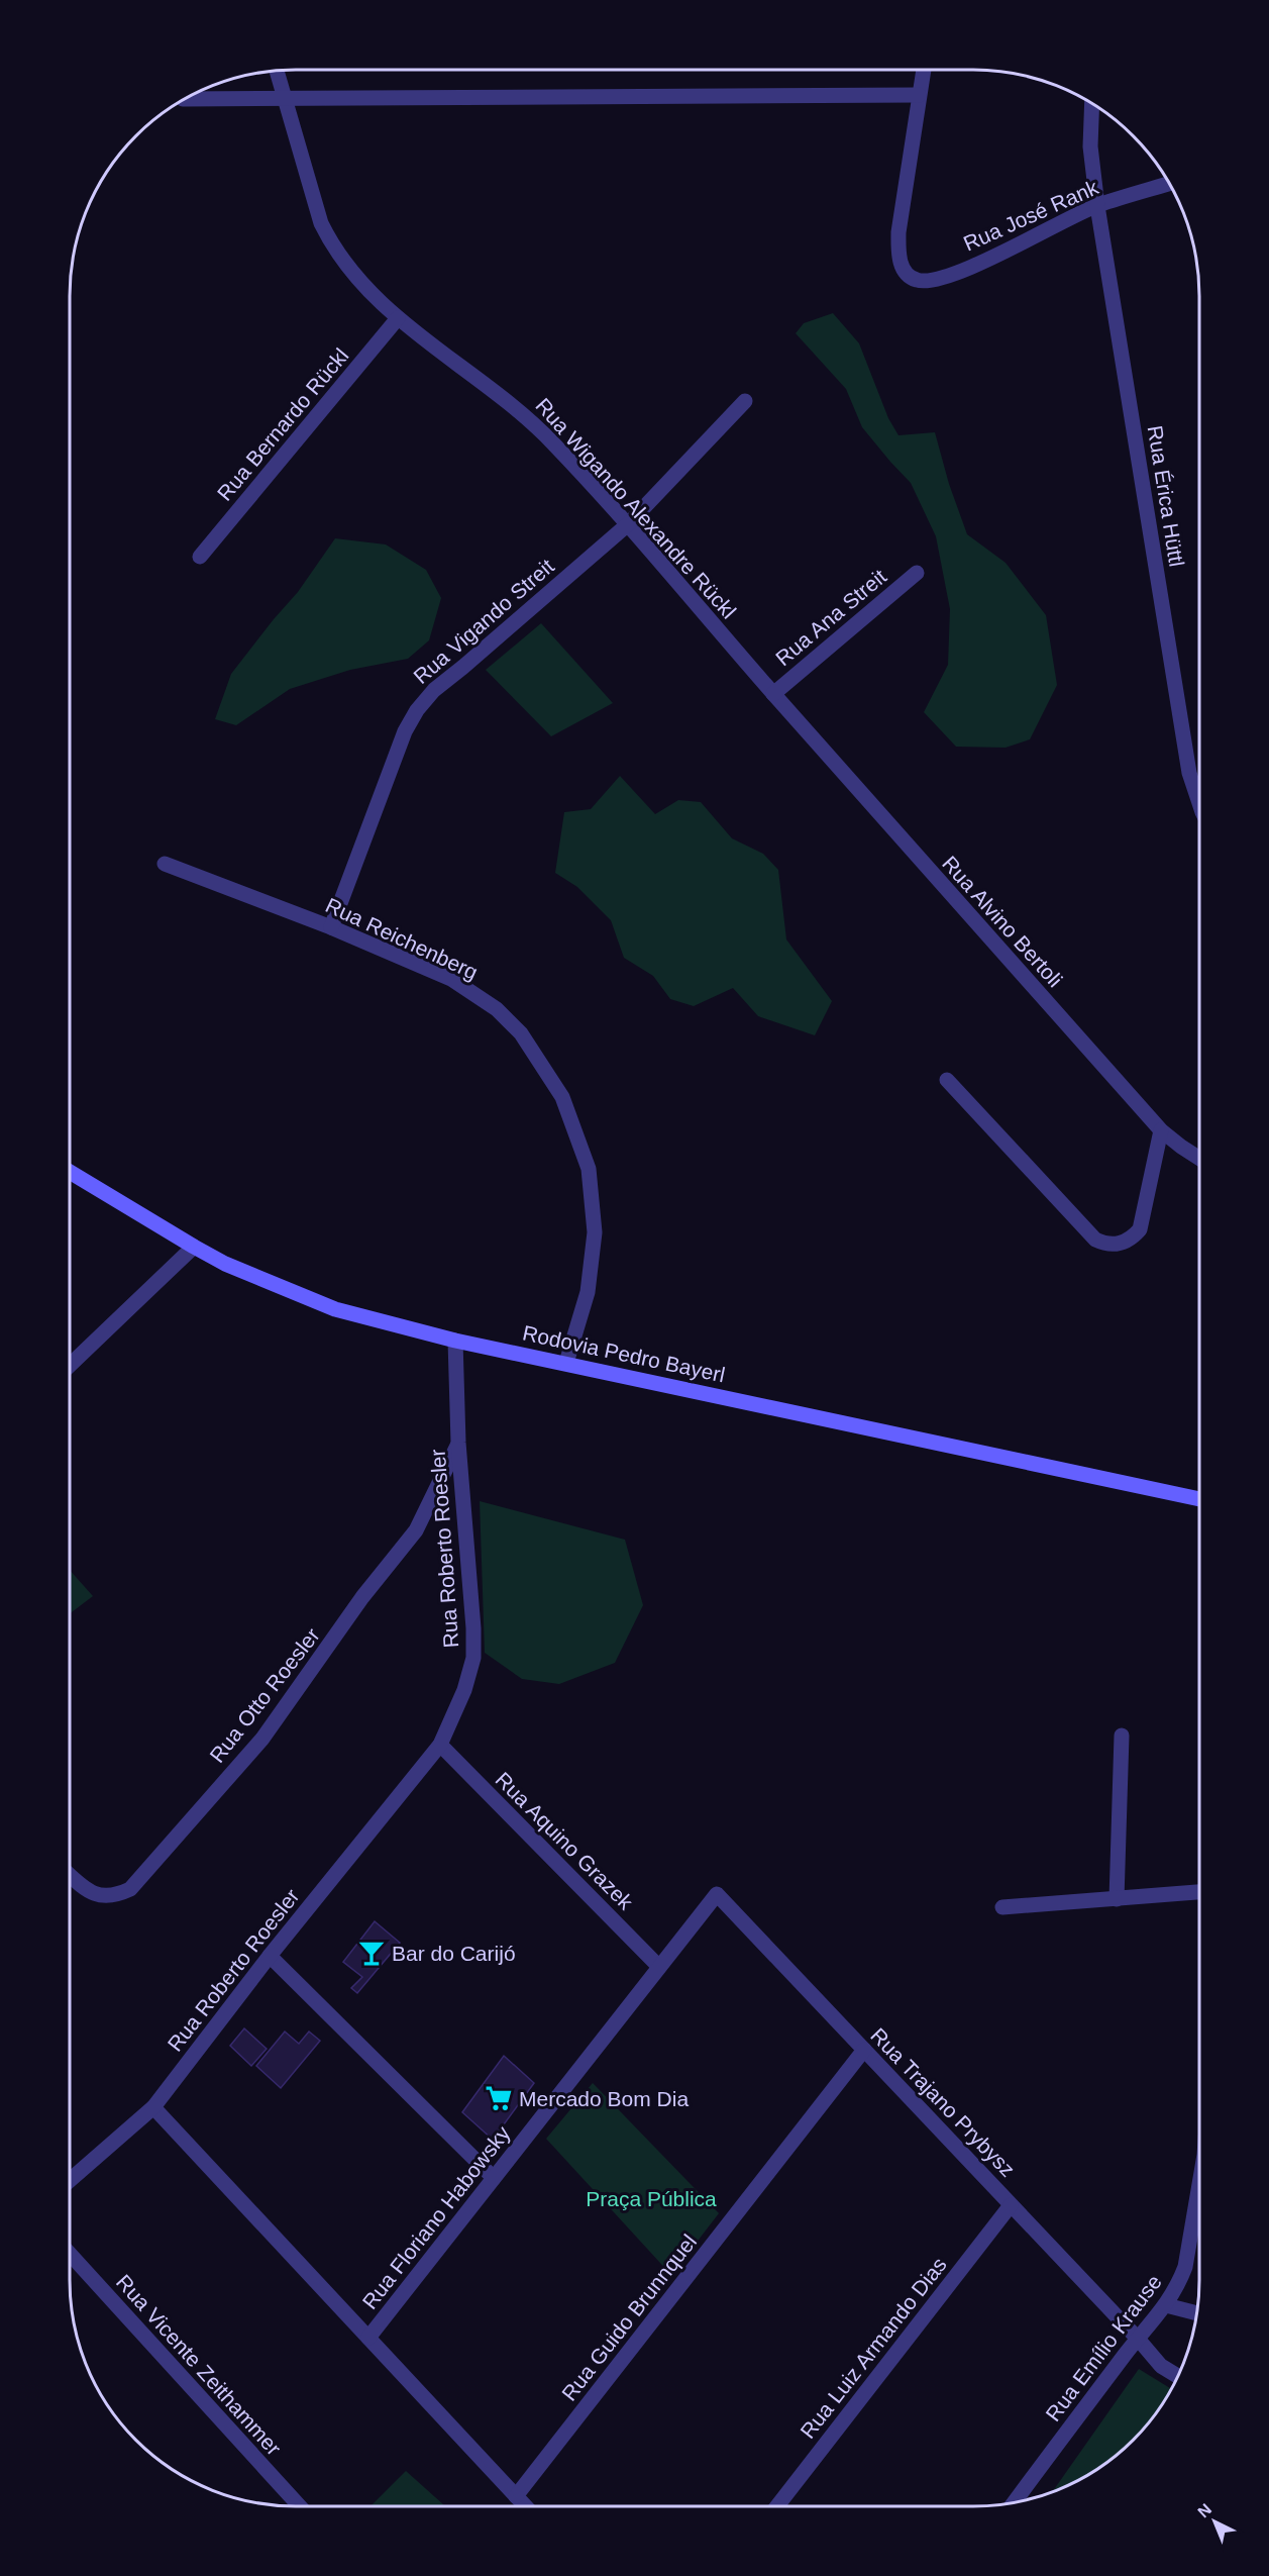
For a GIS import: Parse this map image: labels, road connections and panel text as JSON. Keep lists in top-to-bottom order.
{
  "streets": {
    "main road": ["Rodovia Pedro Bayerl"],
    "street": [
      "Rua José Rank",
      "Rua Bernardo Rückl",
      "Rua Érica Hüttl",
      "Rua Wigando Alexandre Rückl",
      "Rua Ana Streit",
      "Rua Vigando Streit",
      "Rua Alvino Bertoli",
      "Rua Reichenberg",
      "Rua Roberto Roesler",
      "Rua Otto Roesler",
      "Rua Aquino Grazek",
      "Rua Trajano Prybysz",
      "Rua Floriano Habowsky",
      "Rua Guido Brunnquel",
      "Rua Luiz Armando Dias",
      "Rua Emílio Krause",
      "Rua Vicente Zeithammer"
    ]
  },
  "crossings": [
    ["Rua José Rank", "Rua Érica Hüttl"],
    ["Rua Bernardo Rückl", "Rua Wigando Alexandre Rückl"],
    ["Rua Wigando Alexandre Rückl", "Rua Ana Streit"],
    ["Rua Wigando Alexandre Rückl", "Rua Vigando Streit"],
    ["Rua Wigando Alexandre Rückl", "Rua Alvino Bertoli"],
    ["Rua Ana Streit", "Rua Alvino Bertoli"],
    ["Rua Vigando Streit", "Rua Reichenberg"],
    ["Rua Reichenberg", "Rodovia Pedro Bayerl"],
    ["Rodovia Pedro Bayerl", "Rua Roberto Roesler"],
    ["Rua Roberto Roesler", "Rua Otto Roesler"],
    ["Rua Roberto Roesler", "Rua Aquino Grazek"],
    ["Rua Aquino Grazek", "Rua Floriano Habowsky"],
    ["Rua Trajano Prybysz", "Rua Floriano Habowsky"],
    ["Rua Trajano Prybysz", "Rua Guido Brunnquel"],
    ["Rua Trajano Prybysz", "Rua Luiz Armando Dias"],
    ["Rua Trajano Prybysz", "Rua Emílio Krause"]
  ],
  "parks": ["Praça Pública"],
  "places": {
    "bar": ["Bar do Carijó"],
    "supermarket": ["Mercado Bom Dia"]
  },
  "north": "top left"
}
